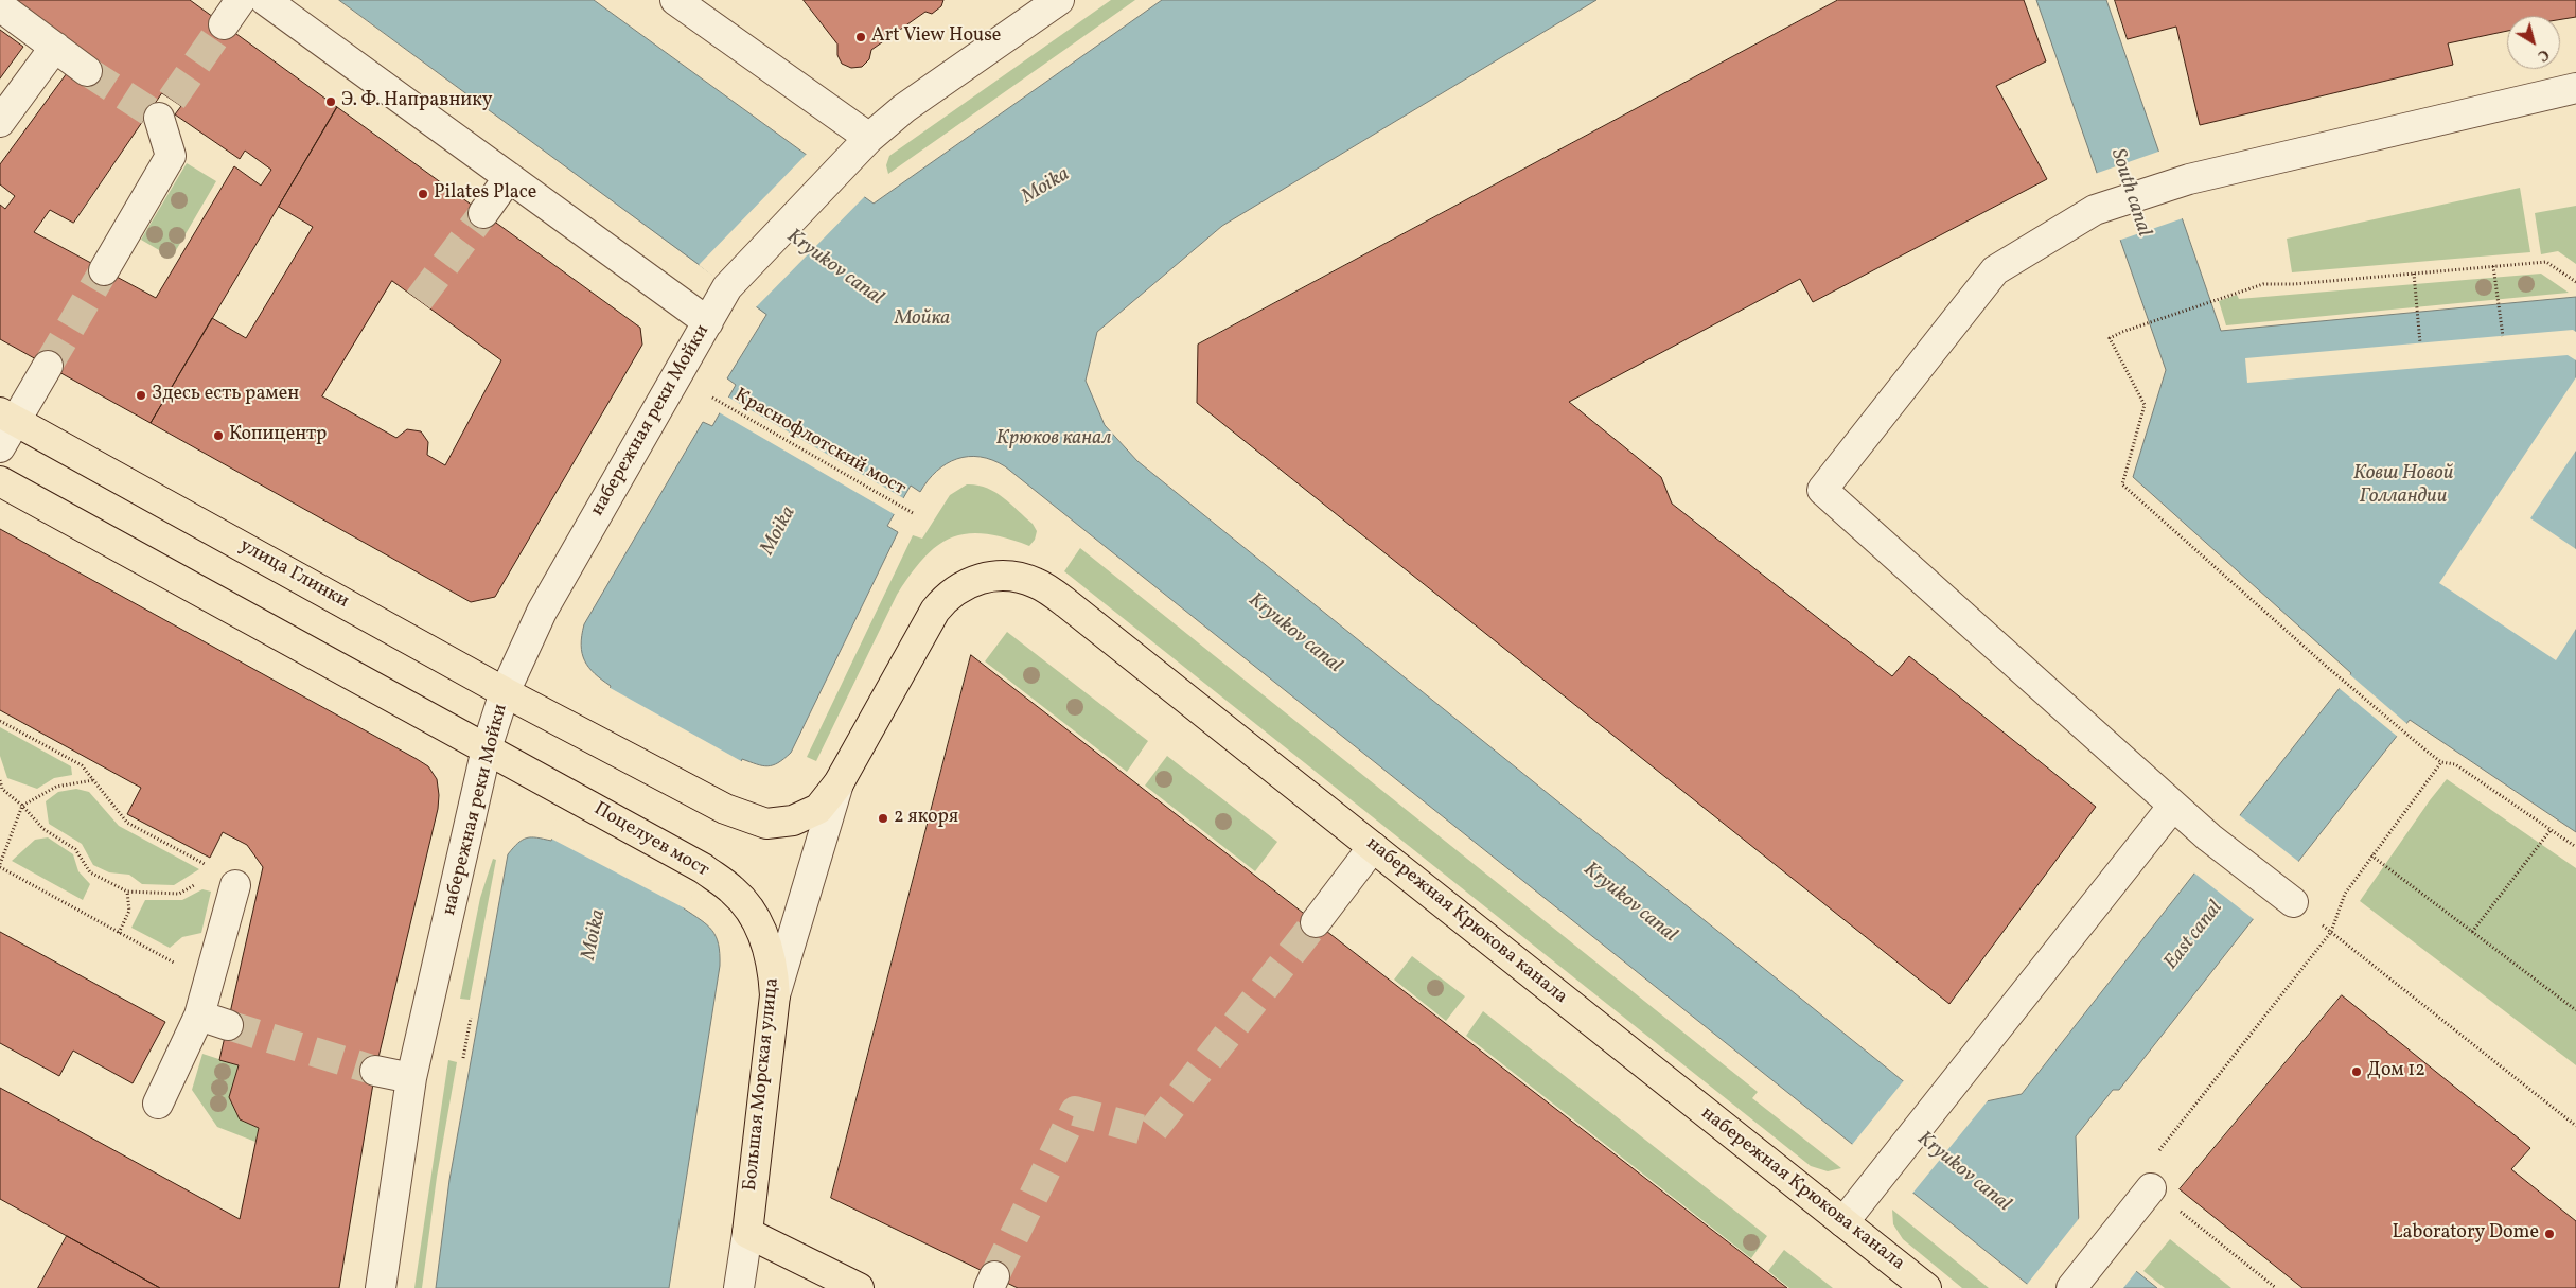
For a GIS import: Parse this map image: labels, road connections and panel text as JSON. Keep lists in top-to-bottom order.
{
  "streets": {
    "main road": [
      "улица Глинки",
      "Поцелуев мост",
      "набережная Крюкова канала",
      "Большая Морская улица"
    ],
    "street": ["набережная реки Мойки"],
    "path": ["Краснофлотский мост"]
  },
  "crossings": [
    ["набережная реки Мойки", "улица Глинки"],
    ["набережная реки Мойки", "Поцелуев мост"],
    ["улица Глинки", "набережная Крюкова канала"],
    ["Поцелуев мост", "Большая Морская улица"]
  ],
  "water": [
    "Moika",
    "South canal",
    "Kryukov canal",
    "Мойка",
    "Крюков канал",
    "Ковш Новой Голландии",
    "East canal"
  ],
  "places": [
    "Art View House",
    "Э. Ф. Направнику",
    "Pilates Place",
    "Здесь есть рамен",
    "Копицентр",
    "2 якоря",
    "Дом 12",
    "Laboratory Dome"
  ],
  "north": "bottom right"
}
